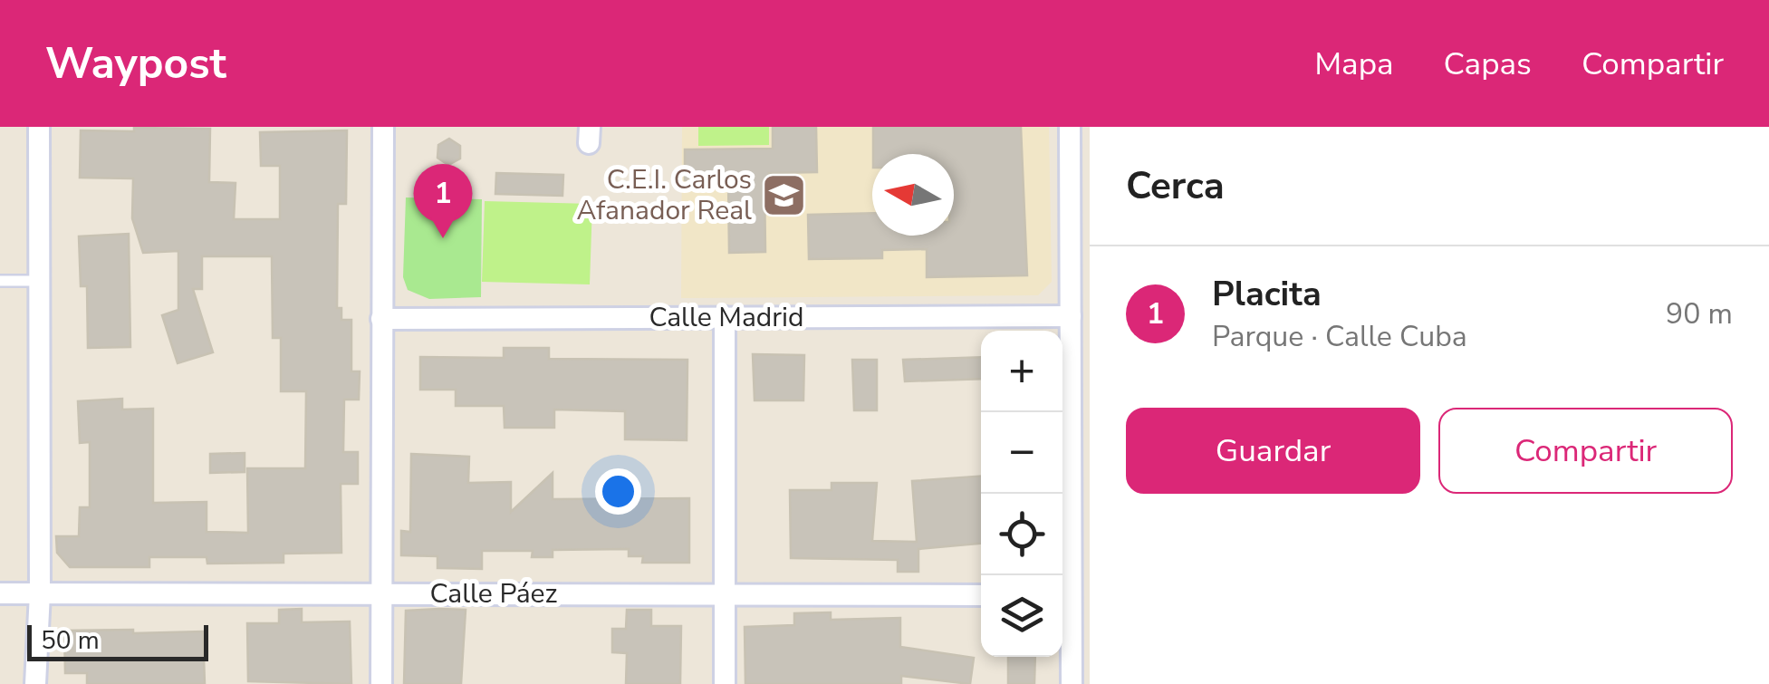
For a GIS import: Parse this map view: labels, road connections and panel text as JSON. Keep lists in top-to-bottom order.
{
  "streets": {
    "street": ["Calle Madrid", "Calle Páez"]
  },
  "places": {
    "school or university": ["C.E.I. Carlos Afanador Real"]
  },
  "scale_bar": "50 m",
  "north": "left",
  "page": {
    "header": "Waypost",
    "nav": ["Mapa", "Capas", "Compartir"],
    "heading": "Cerca",
    "pins": "1",
    "list": [
      {
        "mark": "1",
        "name": "Placita",
        "note": "Parque · Calle Cuba",
        "value": "90 m"
      }
    ],
    "map_buttons": ["+", "−"],
    "buttons": ["Guardar", "Compartir"],
    "scale": "50 m"
  }
}
